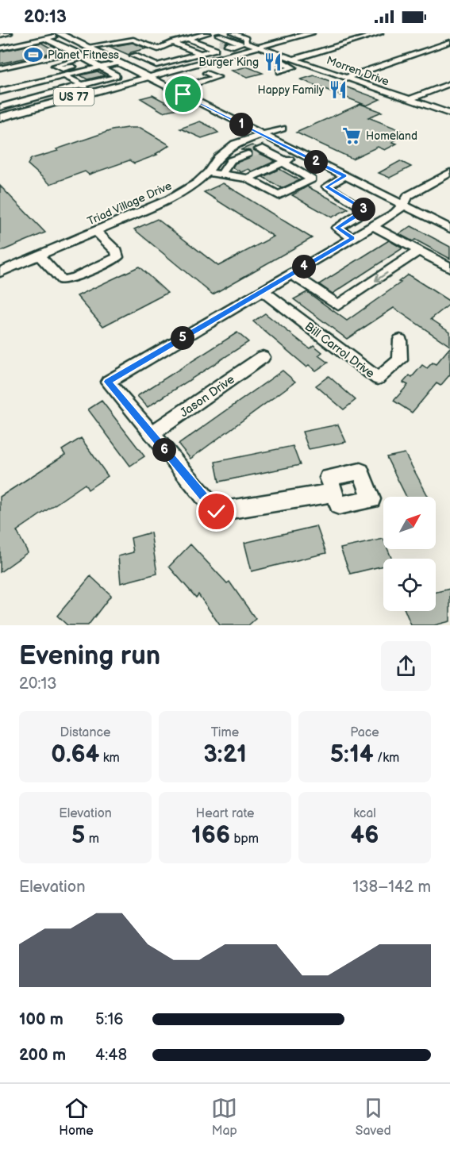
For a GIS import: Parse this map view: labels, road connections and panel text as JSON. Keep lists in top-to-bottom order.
{
  "streets": {
    "main road": ["US 77"],
    "street": [
      "Morren Drive",
      "Triad Village Drive",
      "Bill Carrol Drive",
      "Jason Drive"
    ]
  },
  "crossings": [
    ["Morren Drive", "US 77"]
  ],
  "places": {
    "sports": ["Planet Fitness"],
    "restaurant": ["Burger King", "Happy Family"],
    "supermarket": ["Homeland"]
  },
  "north": "top right",
  "page": {
    "status": "20:13",
    "pins": [
      "1",
      "2",
      "3",
      "4",
      "5",
      "6"
    ],
    "heading": ["Evening run", "20:13"],
    "stats": [
      ["Distance", "0.64 km"],
      ["Time", "3:21"],
      ["Pace", "5:14 /km"],
      ["Elevation", "5 m"],
      ["Heart rate", "166 bpm"],
      ["kcal", "46"]
    ],
    "chart": ["Elevation", "138–142 m"],
    "list": [
      {
        "name": "100 m",
        "note": "5:16"
      },
      {
        "name": "200 m",
        "note": "4:48"
      }
    ],
    "tabs": ["Home", "Map", "Saved"]
  }
}
